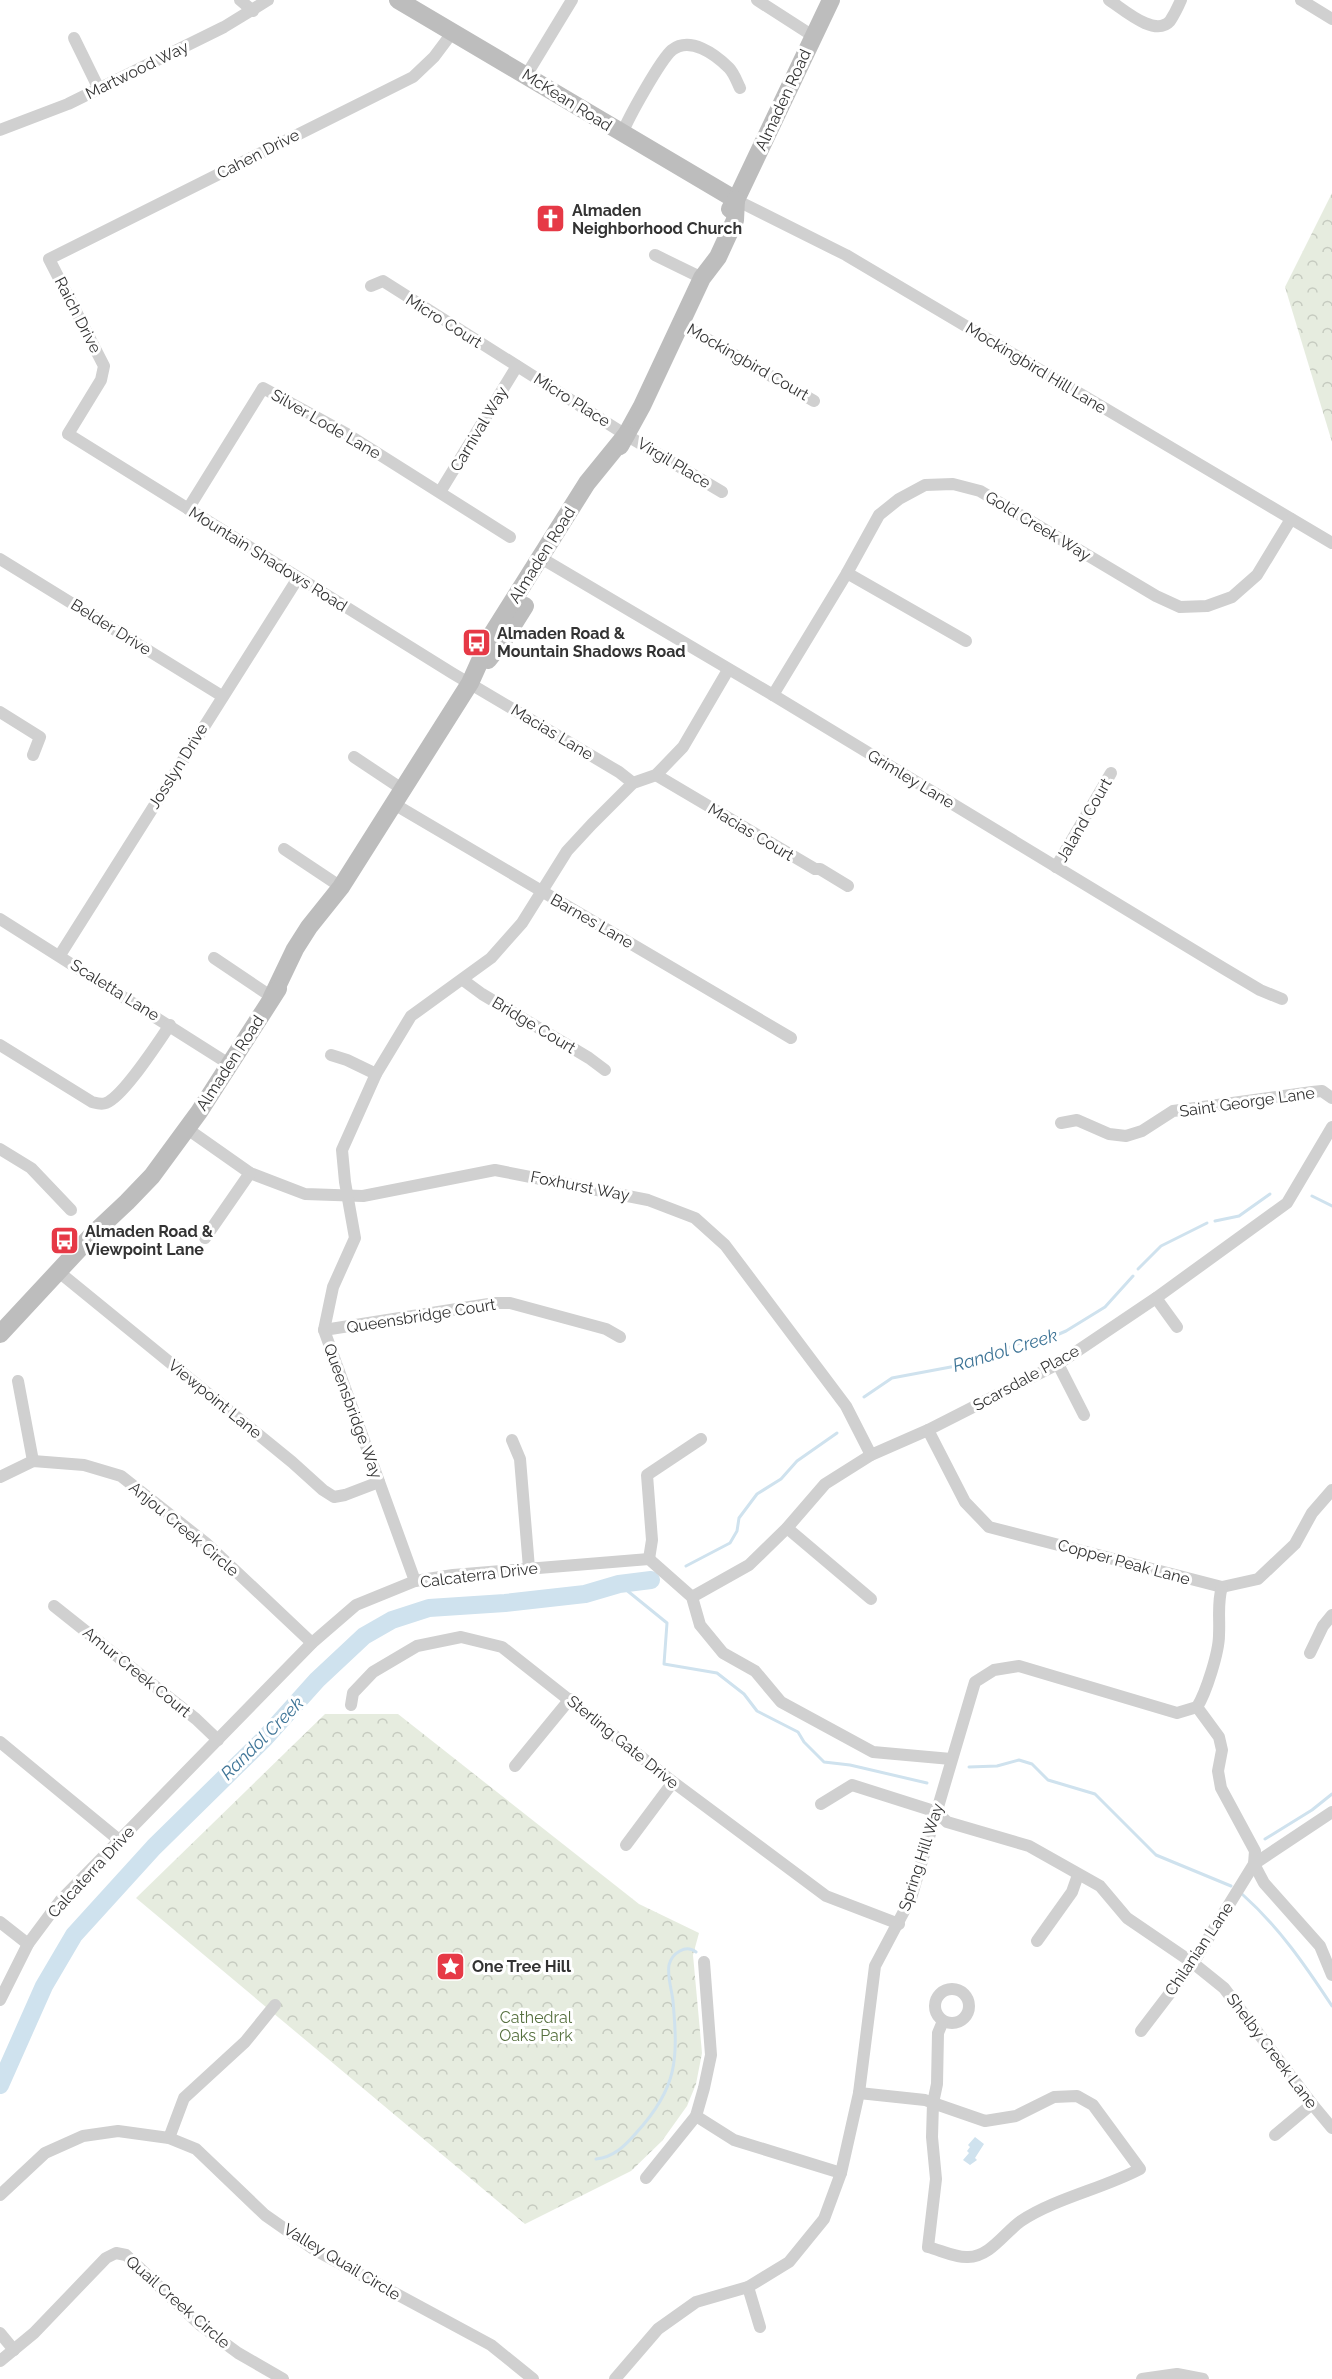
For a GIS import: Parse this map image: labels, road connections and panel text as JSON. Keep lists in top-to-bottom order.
{
  "streets": {
    "street": [
      "Martwood Way",
      "McKean Road",
      "Almaden Road",
      "Cahen Drive",
      "Raich Drive",
      "Micro Court",
      "Mockingbird Court",
      "Mockingbird Hill Lane",
      "Micro Place",
      "Silver Lode Lane",
      "Carnival Way",
      "Virgil Place",
      "Gold Creek Way",
      "Mountain Shadows Road",
      "Belder Drive",
      "Macias Lane",
      "Josslyn Drive",
      "Grimley Lane",
      "Jaland Court",
      "Macias Court",
      "Barnes Lane",
      "Scaletta Lane",
      "Bridge Court",
      "Saint George Lane",
      "Foxhurst Way",
      "Queensbridge Court",
      "Scarsdale Place",
      "Viewpoint Lane",
      "Queensbridge Way",
      "Anjou Creek Circle",
      "Copper Peak Lane",
      "Calcaterra Drive",
      "Amur Creek Court",
      "Sterling Gate Drive",
      "Spring Hill Way",
      "Chilanian Lane",
      "Shelby Creek Lane",
      "Valley Quail Circle",
      "Quail Creek Circle"
    ]
  },
  "crossings": [
    ["McKean Road", "Almaden Road"],
    ["McKean Road", "Cahen Drive"],
    ["McKean Road", "Mockingbird Hill Lane"],
    ["Almaden Road", "Mockingbird Court"],
    ["Almaden Road", "Mockingbird Hill Lane"],
    ["Almaden Road", "Micro Place"],
    ["Almaden Road", "Virgil Place"],
    ["Almaden Road", "Mountain Shadows Road"],
    ["Almaden Road", "Macias Lane"],
    ["Almaden Road", "Grimley Lane"],
    ["Almaden Road", "Barnes Lane"],
    ["Almaden Road", "Scaletta Lane"],
    ["Almaden Road", "Foxhurst Way"],
    ["Almaden Road", "Viewpoint Lane"],
    ["Cahen Drive", "Raich Drive"],
    ["Raich Drive", "Mountain Shadows Road"],
    ["Micro Court", "Micro Place"],
    ["Micro Court", "Carnival Way"],
    ["Mockingbird Hill Lane", "Gold Creek Way"],
    ["Micro Place", "Carnival Way"],
    ["Micro Place", "Virgil Place"],
    ["Silver Lode Lane", "Carnival Way"],
    ["Silver Lode Lane", "Mountain Shadows Road"],
    ["Gold Creek Way", "Grimley Lane"],
    ["Mountain Shadows Road", "Macias Lane"],
    ["Mountain Shadows Road", "Josslyn Drive"],
    ["Belder Drive", "Josslyn Drive"],
    ["Macias Lane", "Queensbridge Way"],
    ["Josslyn Drive", "Scaletta Lane"],
    ["Grimley Lane", "Jaland Court"],
    ["Grimley Lane", "Queensbridge Way"],
    ["Macias Court", "Queensbridge Way"],
    ["Barnes Lane", "Queensbridge Way"],
    ["Bridge Court", "Queensbridge Way"],
    ["Foxhurst Way", "Scarsdale Place"],
    ["Foxhurst Way", "Queensbridge Way"],
    ["Queensbridge Court", "Queensbridge Way"],
    ["Scarsdale Place", "Copper Peak Lane"],
    ["Viewpoint Lane", "Queensbridge Way"],
    ["Queensbridge Way", "Calcaterra Drive"],
    ["Anjou Creek Circle", "Calcaterra Drive"],
    ["Calcaterra Drive", "Amur Creek Court"],
    ["Sterling Gate Drive", "Spring Hill Way"],
    ["Spring Hill Way", "Shelby Creek Lane"],
    ["Chilanian Lane", "Shelby Creek Lane"]
  ],
  "water": ["Randol Creek"],
  "parks": ["Cathedral Oaks Park"],
  "places": {
    "church": ["Almaden Neighborhood Church"],
    "bus stop": ["Almaden Road & Mountain Shadows Road", "Almaden Road & Viewpoint Lane"],
    "place": ["One Tree Hill"]
  }
}
